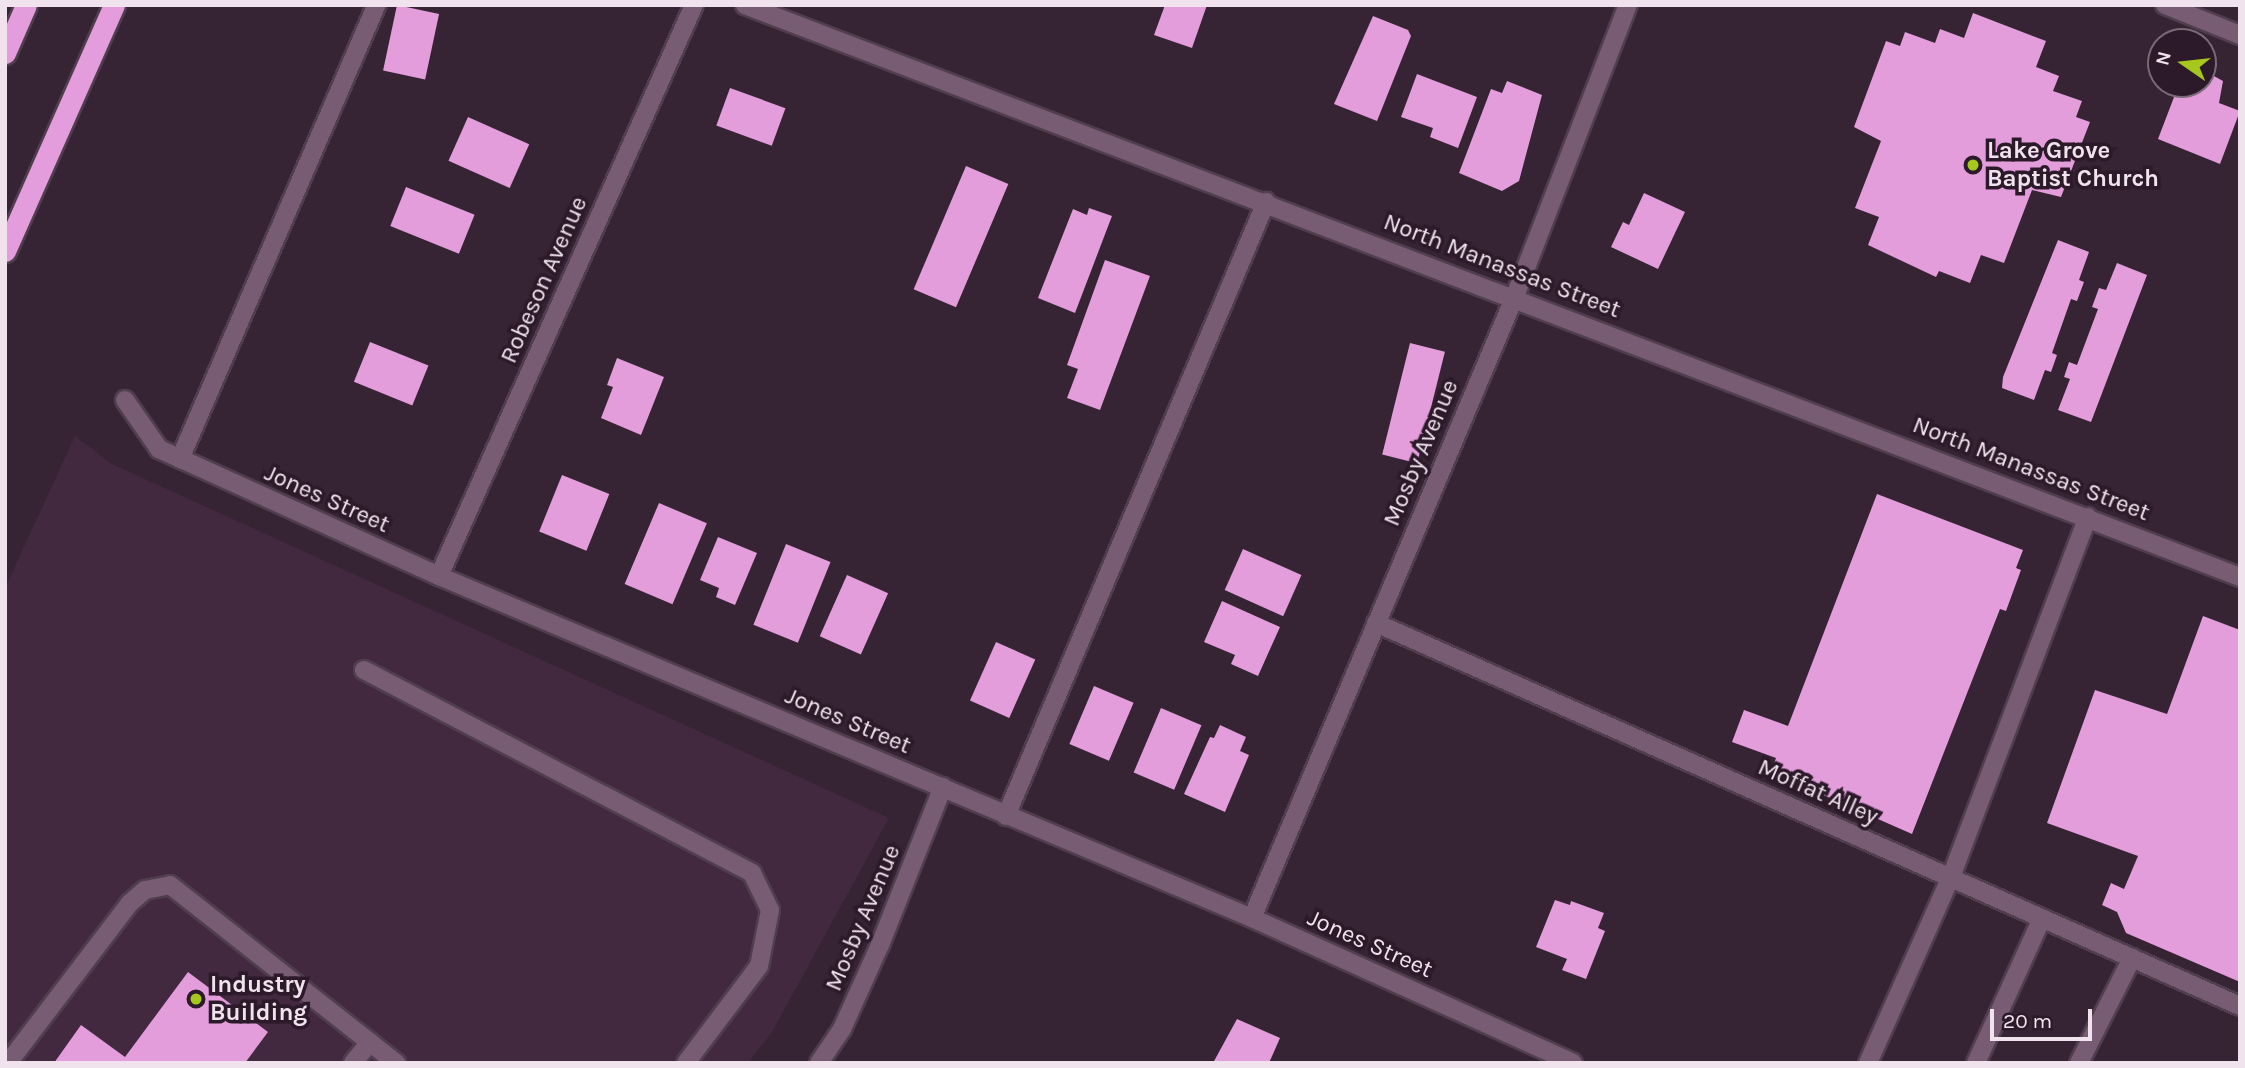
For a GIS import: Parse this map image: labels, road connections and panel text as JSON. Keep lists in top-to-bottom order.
{
  "streets": {
    "street": [
      "North Manassas Street",
      "Robeson Avenue",
      "Mosby Avenue",
      "Jones Street",
      "Moffat Alley"
    ]
  },
  "crossings": [
    ["North Manassas Street", "Mosby Avenue"],
    ["Robeson Avenue", "Jones Street"],
    ["Mosby Avenue", "Jones Street"],
    ["Mosby Avenue", "Moffat Alley"]
  ],
  "places": ["Lake Grove Baptist Church", "Industry Building"],
  "scale_bar": "20 m",
  "north": "left"
}
